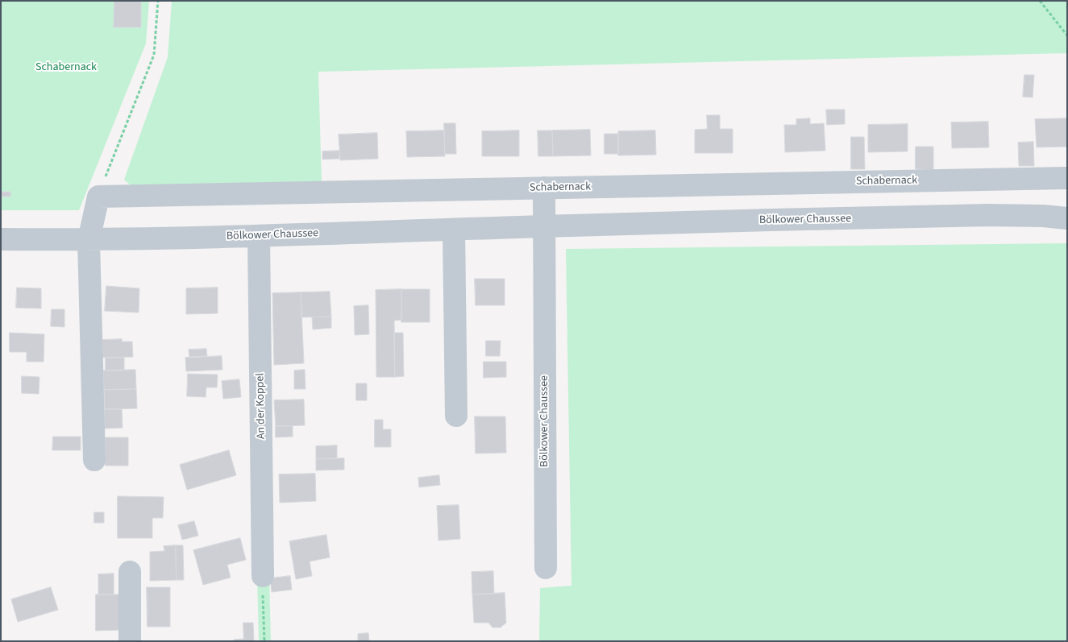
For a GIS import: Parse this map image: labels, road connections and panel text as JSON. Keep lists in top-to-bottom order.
{
  "streets": {
    "street": ["Schabernack", "Bölkower Chaussee", "An der Koppel"]
  },
  "crossings": [
    ["Schabernack", "Bölkower Chaussee"],
    ["Bölkower Chaussee", "An der Koppel"]
  ],
  "parks": ["Schabernack"]
}
